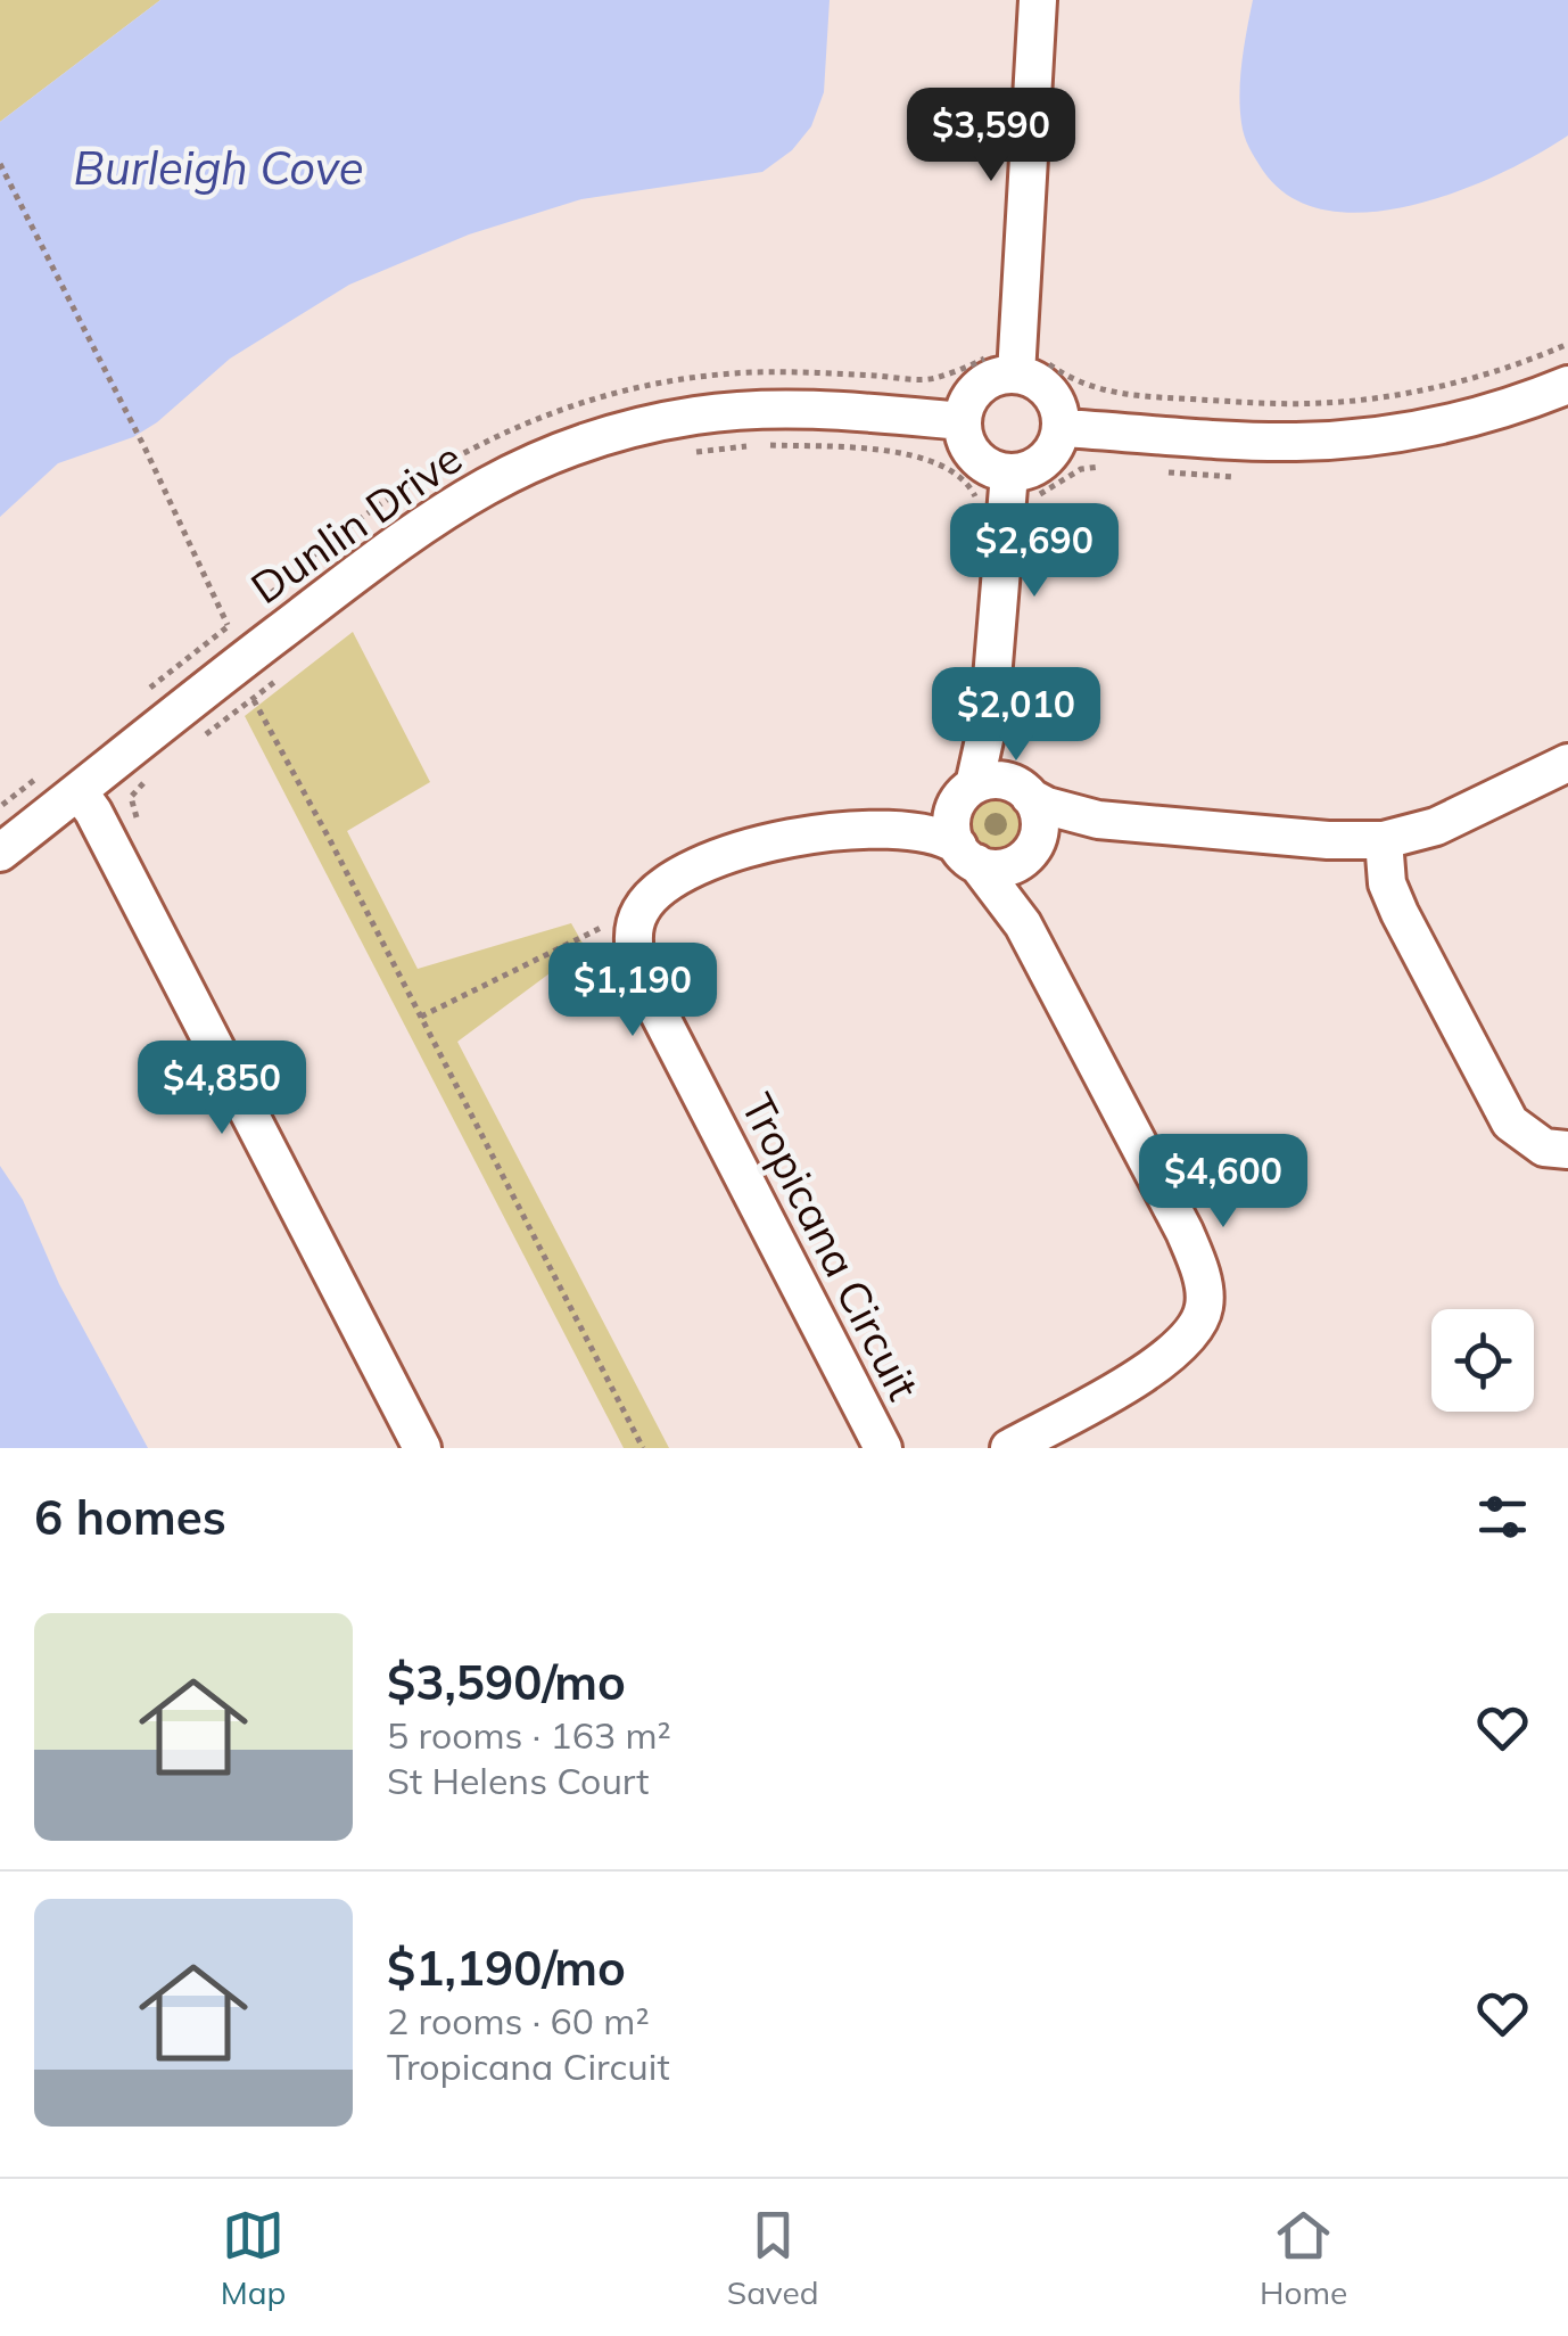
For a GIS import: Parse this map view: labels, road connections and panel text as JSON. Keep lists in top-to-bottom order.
{
  "streets": {
    "street": ["Dunlin Drive", "Tropicana Circuit"]
  },
  "water": ["Burleigh Cove"],
  "page": {
    "price": [
      "$3,590",
      "$2,690",
      "$2,010",
      "$1,190",
      "$4,850",
      "$4,600"
    ],
    "heading": "6 homes",
    "list": [
      {
        "name": "$3,590/mo",
        "note": "5 rooms · 163 m² · St Helens Court"
      },
      {
        "name": "$1,190/mo",
        "note": "2 rooms · 60 m² · Tropicana Circuit"
      }
    ],
    "tabs": ["Map", "Saved", "Home"]
  }
}
